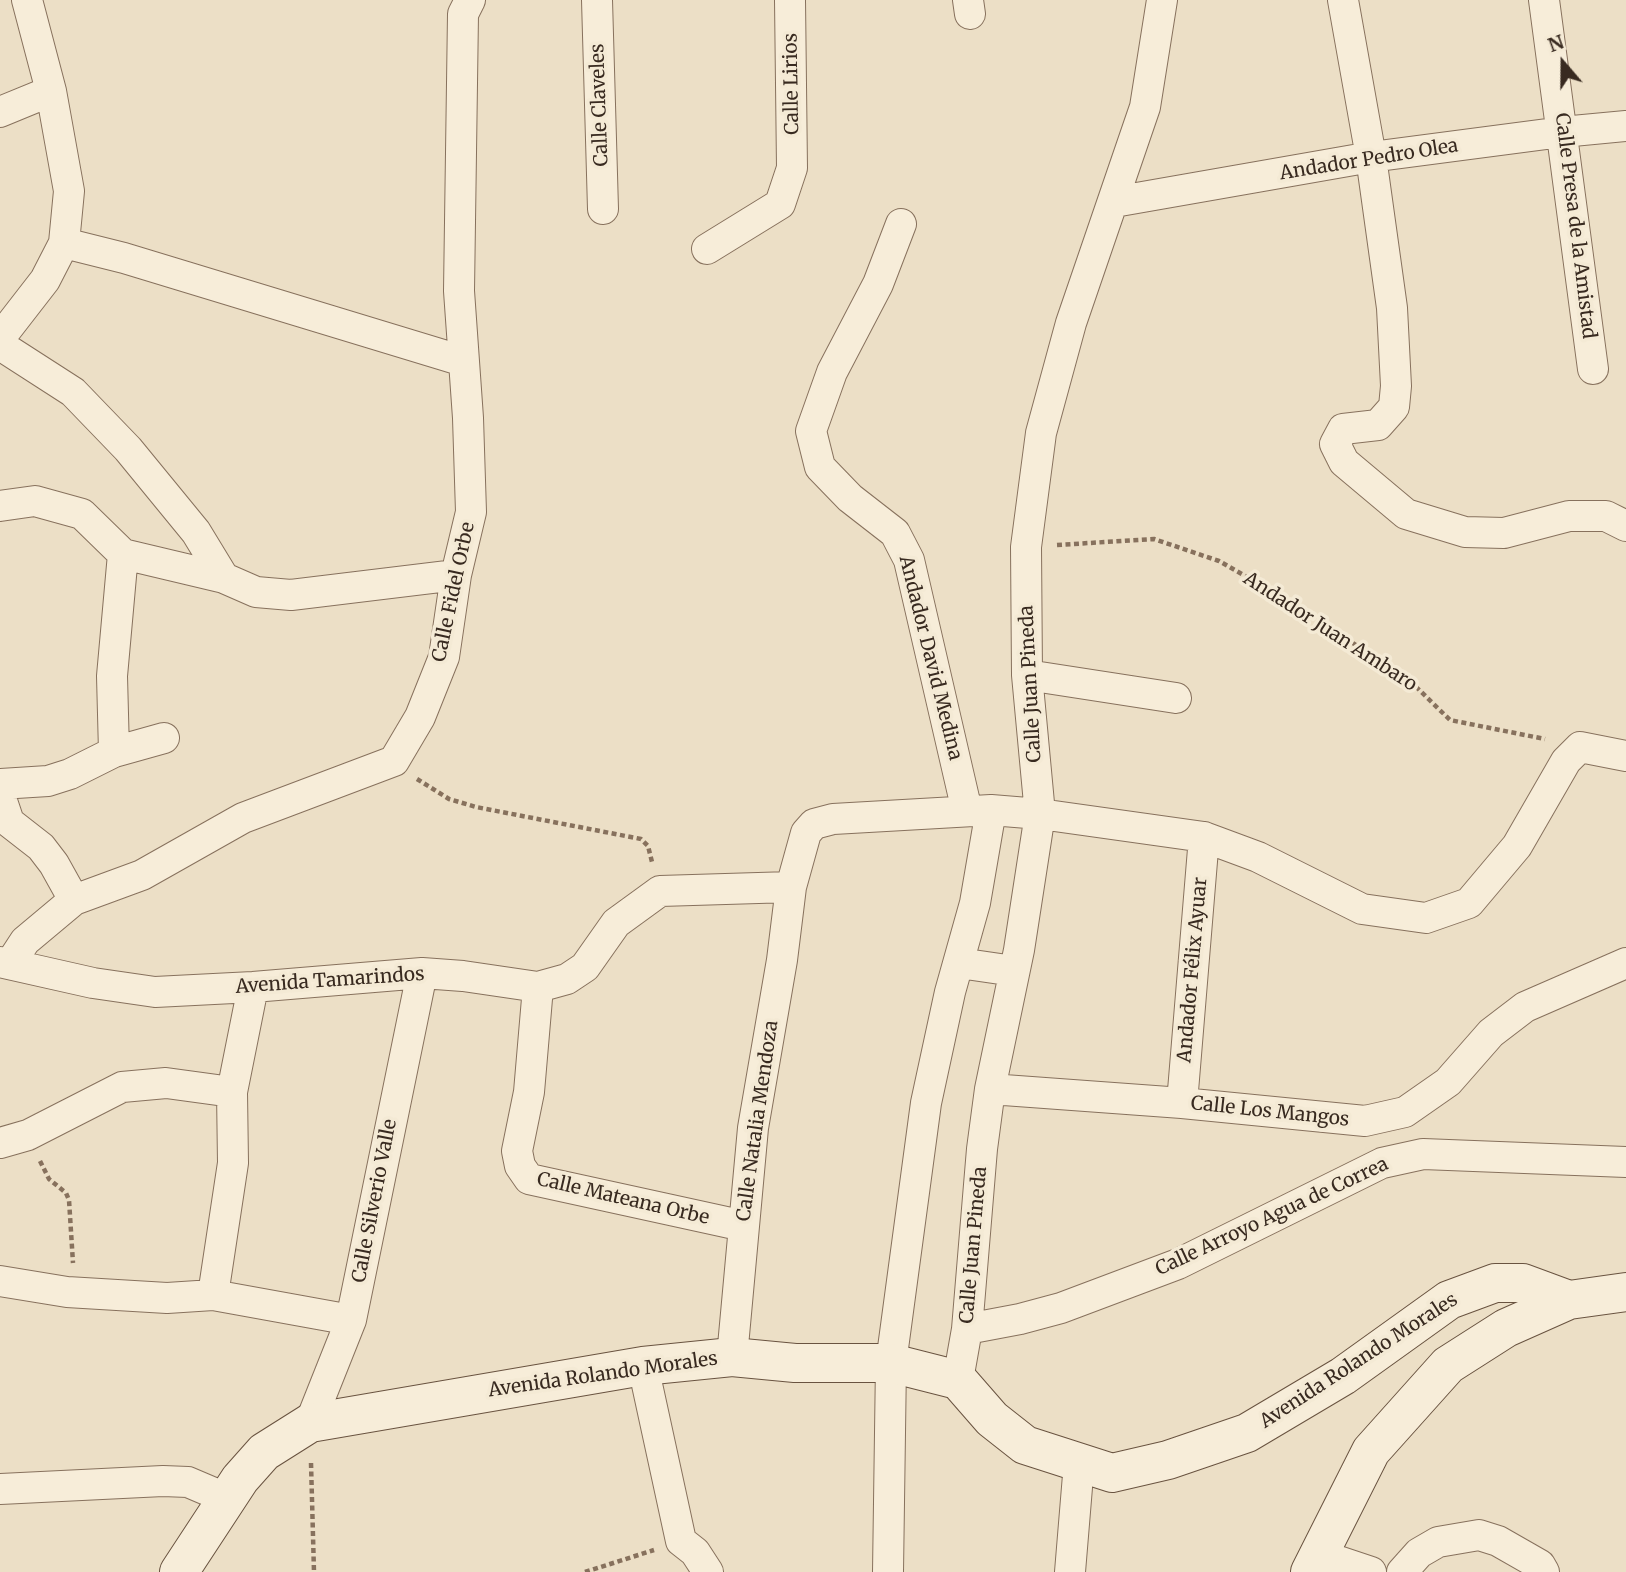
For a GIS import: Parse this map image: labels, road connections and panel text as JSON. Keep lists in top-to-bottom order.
{
  "streets": {
    "street": [
      "Calle Lirios",
      "Calle Claveles",
      "Andador Pedro Olea",
      "Calle Presa de la Amistad",
      "Calle Fidel Orbe",
      "Andador David Medina",
      "Calle Juan Pineda",
      "Andador Félix Ayuar",
      "Avenida Tamarindos",
      "Calle Los Mangos",
      "Calle Natalia Mendoza",
      "Calle Mateana Orbe",
      "Calle Silverio Valle",
      "Calle Arroyo Agua de Correa",
      "Avenida Rolando Morales"
    ],
    "path": ["Andador Juan Ambaro"]
  },
  "crossings": [
    ["Andador Pedro Olea", "Calle Presa de la Amistad"],
    ["Andador Pedro Olea", "Calle Juan Pineda"],
    ["Andador Juan Ambaro", "Calle Juan Pineda"],
    ["Calle Juan Pineda", "Calle Los Mangos"],
    ["Calle Juan Pineda", "Calle Arroyo Agua de Correa"],
    ["Calle Juan Pineda", "Avenida Rolando Morales"],
    ["Andador Félix Ayuar", "Calle Los Mangos"],
    ["Avenida Tamarindos", "Calle Mateana Orbe"],
    ["Avenida Tamarindos", "Calle Silverio Valle"],
    ["Calle Natalia Mendoza", "Calle Mateana Orbe"],
    ["Calle Natalia Mendoza", "Avenida Rolando Morales"],
    ["Calle Silverio Valle", "Avenida Rolando Morales"]
  ],
  "north": "top"
}
